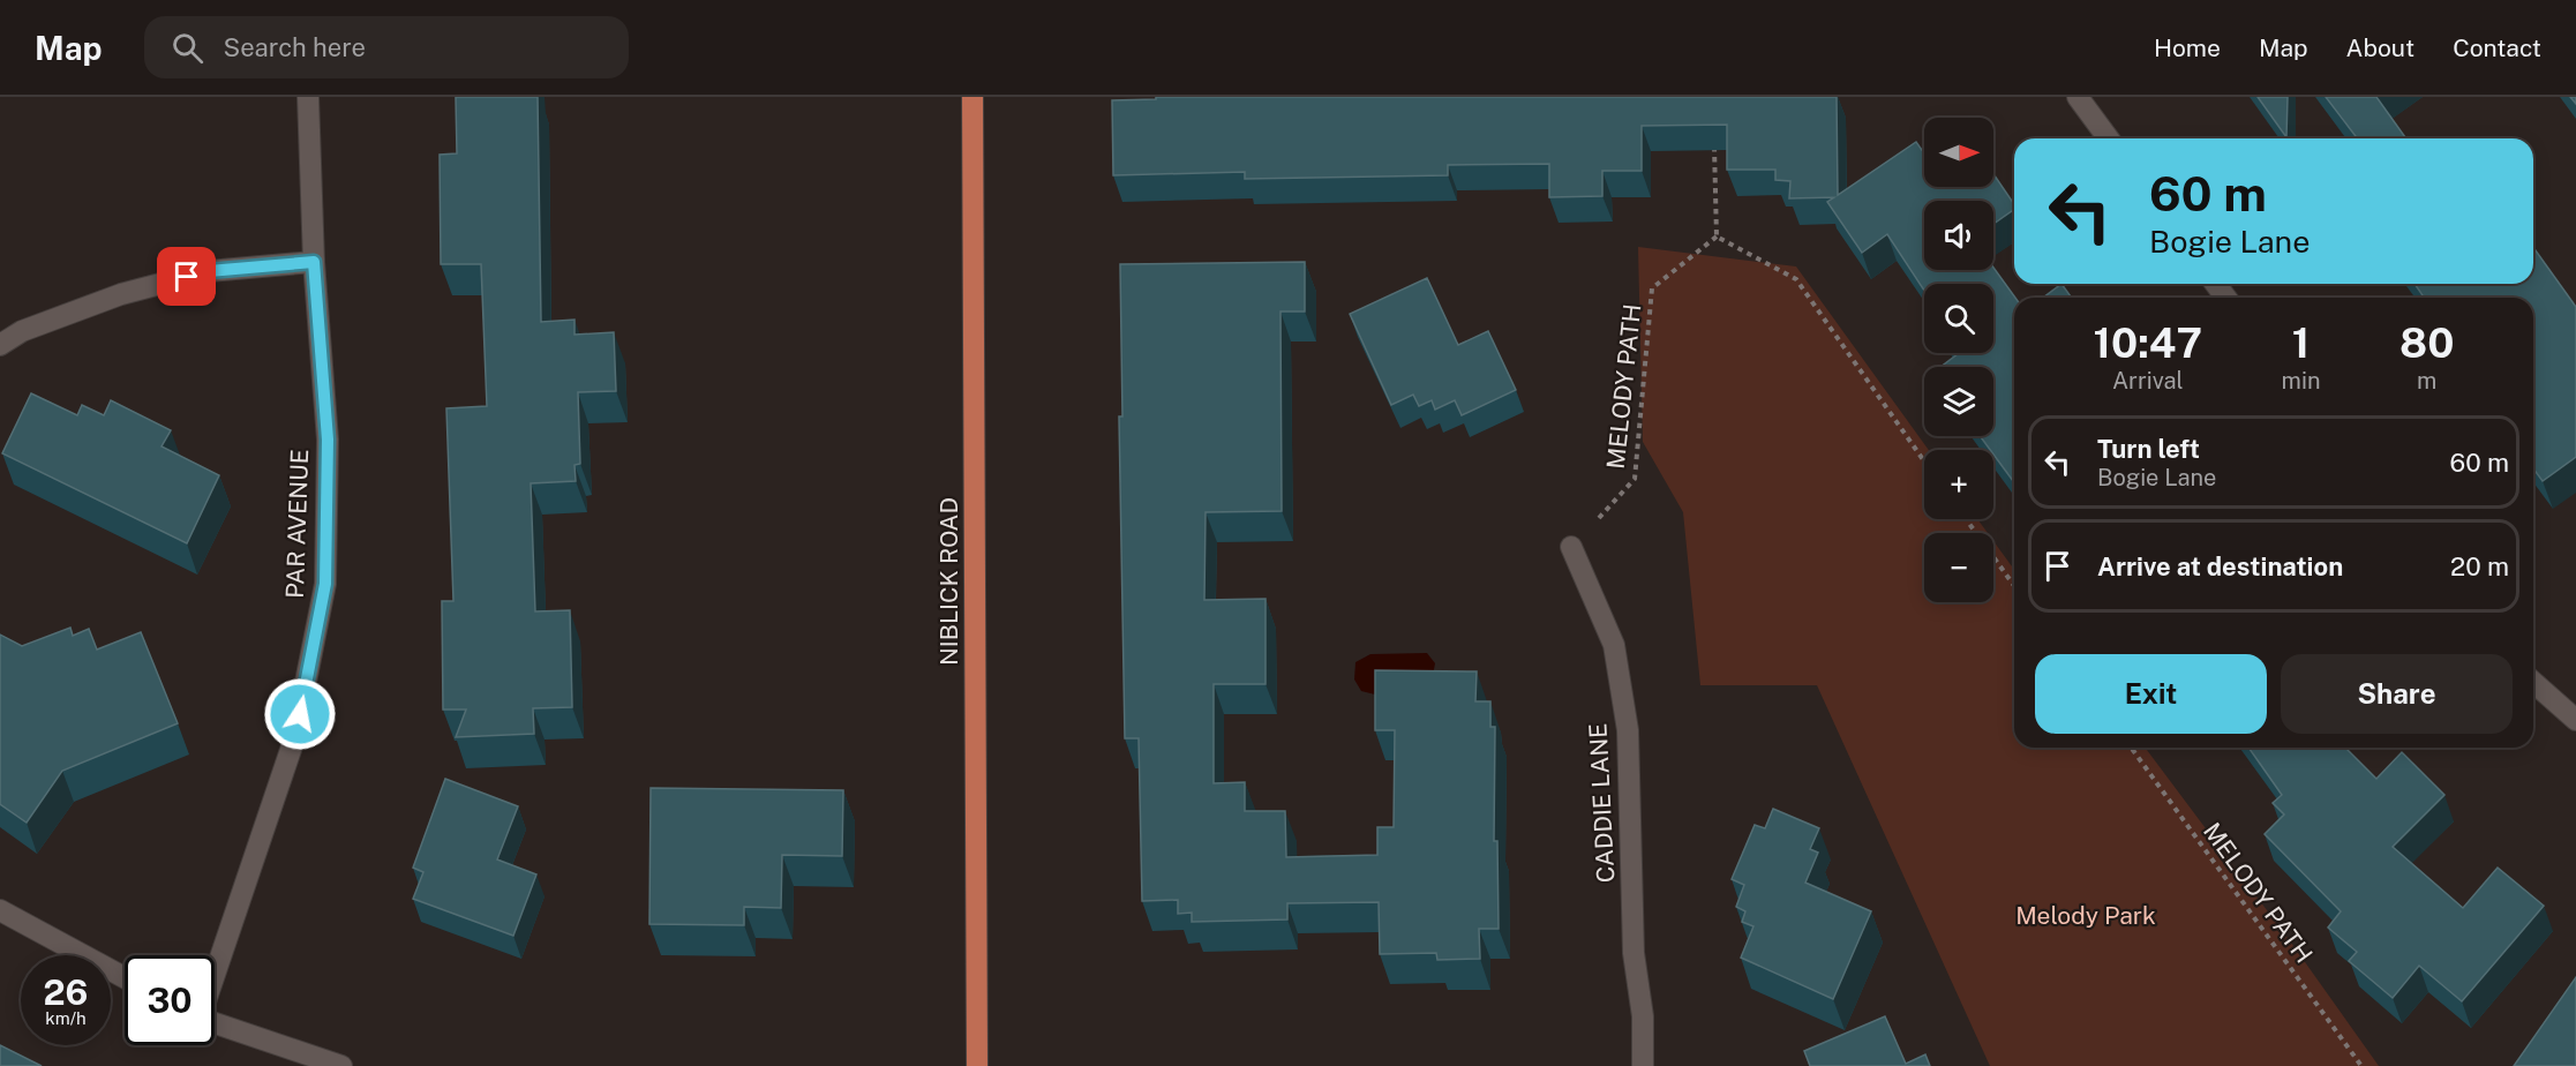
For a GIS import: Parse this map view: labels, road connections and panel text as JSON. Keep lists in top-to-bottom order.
{
  "streets": {
    "main road": ["NIBLICK ROAD"],
    "street": ["PAR AVENUE", "CADDIE LANE"],
    "path": ["MELODY PATH"]
  },
  "crossings": [
    ["MELODY PATH", "CADDIE LANE"]
  ],
  "parks": ["Melody Park"],
  "north": "right",
  "page": {
    "header": "Map",
    "search": "Search here",
    "nav": [
      "Home",
      "Map",
      "About",
      "Contact"
    ],
    "map_buttons": ["+", "−"],
    "turn": ["60 m", "Bogie Lane"],
    "eta": [
      "10:47",
      "Arrival",
      "1",
      "min",
      "80",
      "m"
    ],
    "list": [
      {
        "name": "Turn left",
        "note": "Bogie Lane",
        "value": "60 m"
      },
      {
        "name": "Arrive at destination",
        "value": "20 m"
      }
    ],
    "buttons": ["Exit", "Share"],
    "speed": "26 km/h",
    "limit": "30"
  }
}
